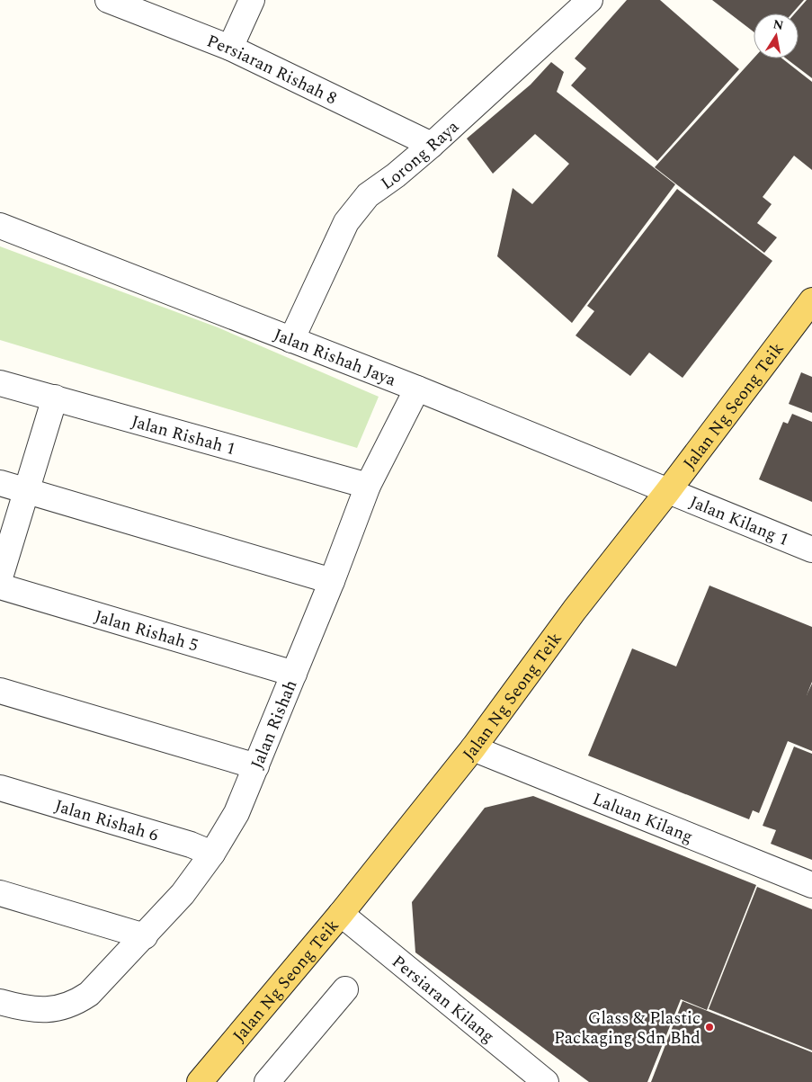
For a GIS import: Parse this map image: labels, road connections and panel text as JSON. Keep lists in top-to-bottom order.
{
  "streets": {
    "main road": ["Jalan Ng Seong Teik"],
    "street": [
      "Persiaran Rishah 8",
      "Lorong Raya",
      "Jalan Rishah Jaya",
      "Jalan Rishah 1",
      "Jalan Kilang 1",
      "Jalan Rishah 5",
      "Jalan Rishah",
      "Laluan Kilang",
      "Jalan Rishah 6",
      "Persiaran Kilang"
    ]
  },
  "crossings": [
    ["Persiaran Rishah 8", "Lorong Raya"],
    ["Lorong Raya", "Jalan Rishah Jaya"],
    ["Jalan Rishah Jaya", "Jalan Ng Seong Teik"],
    ["Jalan Rishah Jaya", "Jalan Kilang 1"],
    ["Jalan Rishah Jaya", "Jalan Rishah"],
    ["Jalan Ng Seong Teik", "Jalan Kilang 1"],
    ["Jalan Ng Seong Teik", "Laluan Kilang"],
    ["Jalan Ng Seong Teik", "Persiaran Kilang"],
    ["Jalan Rishah 1", "Jalan Rishah"],
    ["Jalan Rishah 5", "Jalan Rishah"],
    ["Jalan Rishah", "Jalan Rishah 6"]
  ],
  "places": ["Glass & Plastic Packaging Sdn Bhd"],
  "north": "top"
}
